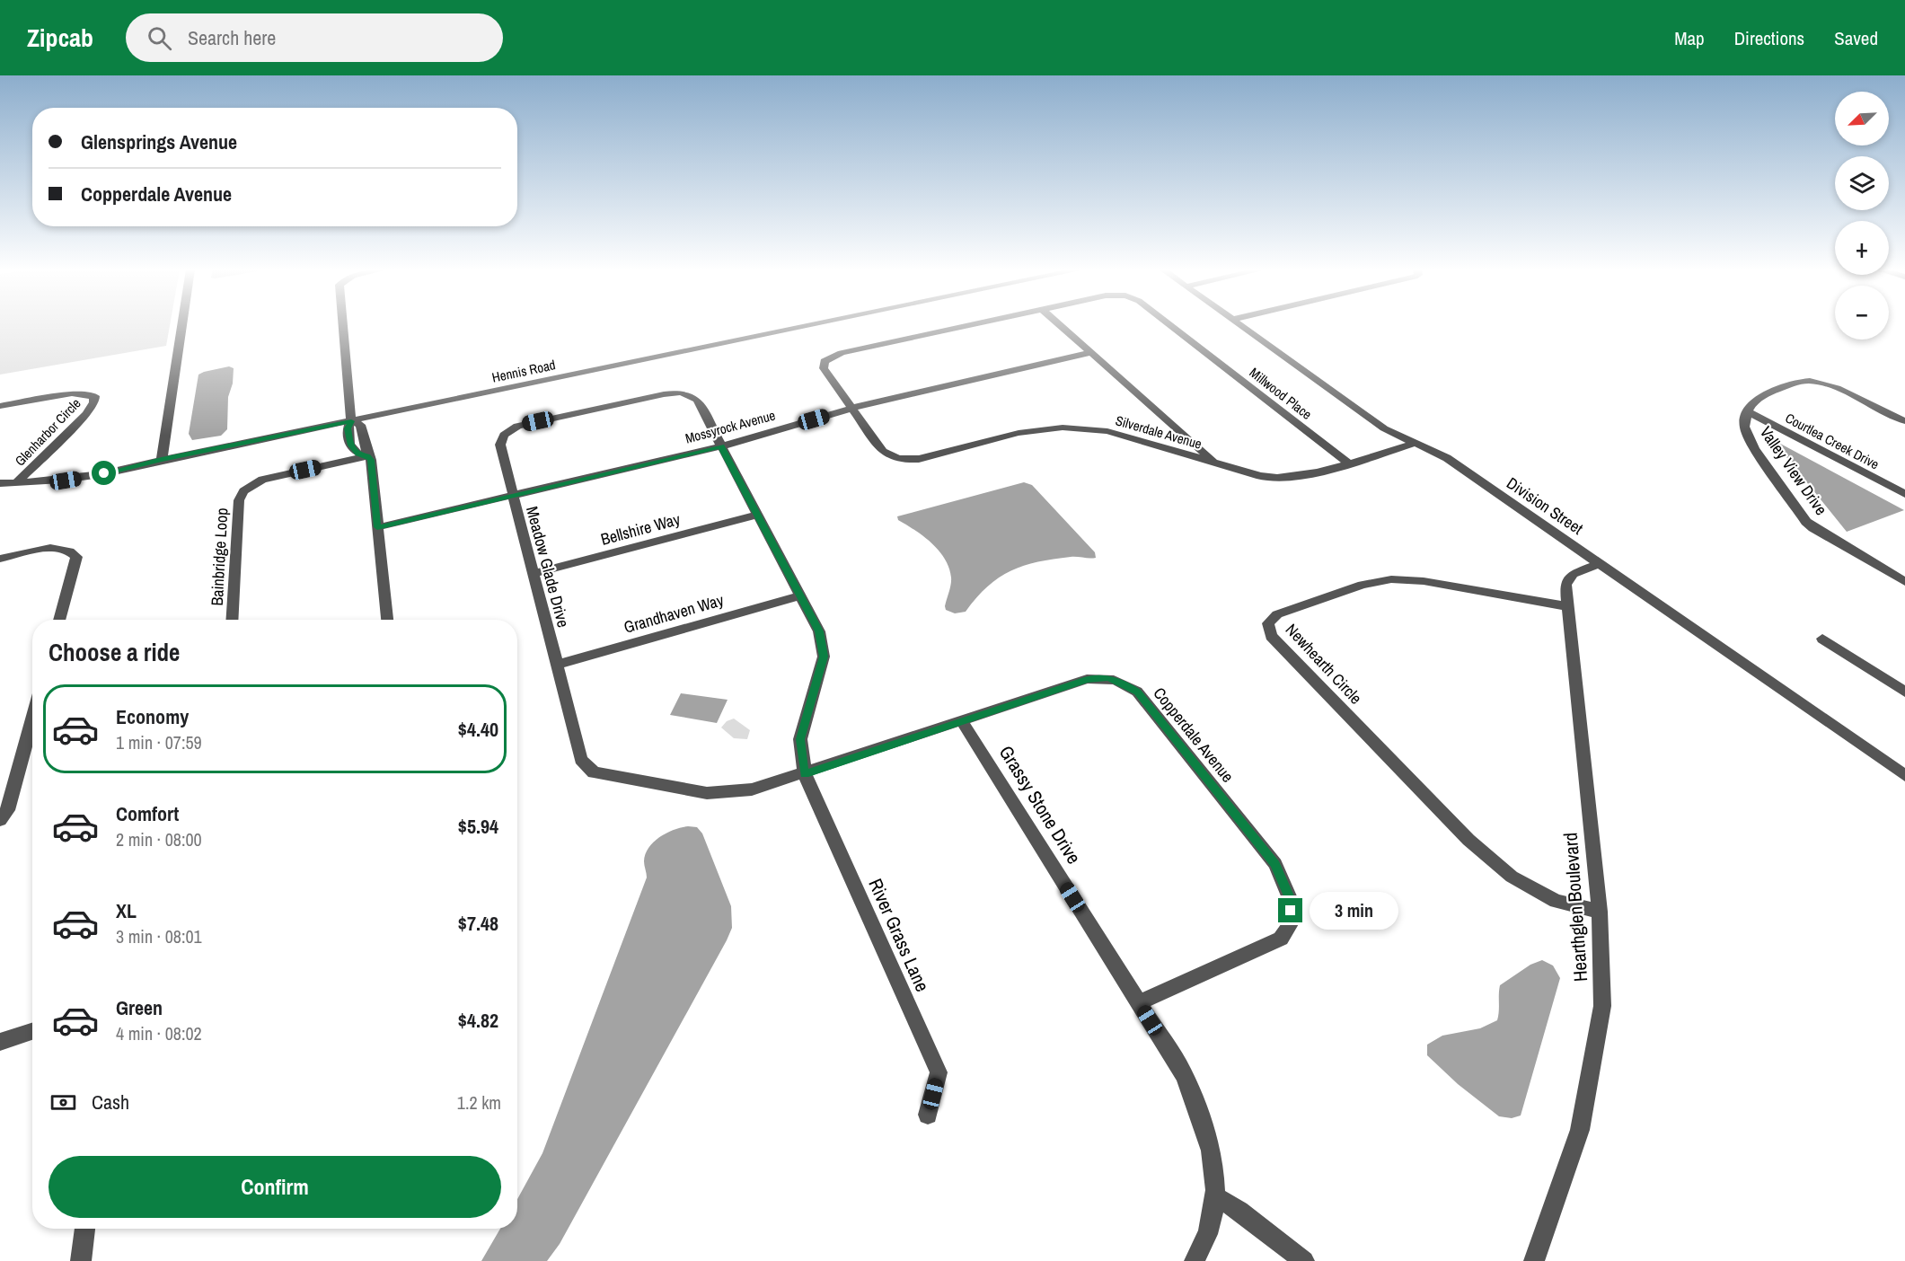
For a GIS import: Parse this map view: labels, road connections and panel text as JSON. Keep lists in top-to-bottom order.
{
  "streets": {
    "street": [
      "Hennis Road",
      "Millwood Place",
      "Mossyrock Avenue",
      "Glenharbor Circle",
      "Silverdale Avenue",
      "Courtlea Creek Drive",
      "Valley View Drive",
      "Division Street",
      "Bellshire Way",
      "Bainbridge Loop",
      "Meadow Glade Drive",
      "Grandhaven Way",
      "Newhearth Circle",
      "Copperdale Avenue",
      "Grassy Stone Drive",
      "Hearthglen Boulevard",
      "River Grass Lane"
    ]
  },
  "crossings": [
    ["Hennis Road", "Glenharbor Circle"],
    ["Millwood Place", "Mossyrock Avenue"],
    ["Millwood Place", "Silverdale Avenue"],
    ["Mossyrock Avenue", "Silverdale Avenue"],
    ["Mossyrock Avenue", "Meadow Glade Drive"],
    ["Silverdale Avenue", "Division Street"],
    ["Courtlea Creek Drive", "Valley View Drive"],
    ["Division Street", "Hearthglen Boulevard"],
    ["Bellshire Way", "Meadow Glade Drive"],
    ["Meadow Glade Drive", "Grandhaven Way"],
    ["Meadow Glade Drive", "Copperdale Avenue"],
    ["Meadow Glade Drive", "River Grass Lane"],
    ["Newhearth Circle", "Hearthglen Boulevard"],
    ["Copperdale Avenue", "Grassy Stone Drive"],
    ["Copperdale Avenue", "River Grass Lane"]
  ],
  "north": "bottom left",
  "page": {
    "header": "Zipcab",
    "search": "Search here",
    "nav": ["Map", "Directions", "Saved"],
    "map_buttons": ["+", "−"],
    "banner": ["Glensprings Avenue", "Copperdale Avenue"],
    "heading": "Choose a ride",
    "list": [
      {
        "name": "Economy",
        "note": "1 min · 07:59",
        "value": "$4.40"
      },
      {
        "name": "Comfort",
        "note": "2 min · 08:00",
        "value": "$5.94"
      },
      {
        "name": "XL",
        "note": "3 min · 08:01",
        "value": "$7.48"
      },
      {
        "name": "Green",
        "note": "4 min · 08:02",
        "value": "$4.82"
      }
    ],
    "bubble": "3 min",
    "pay": ["Cash", "1.2 km"],
    "buttons": "Confirm"
  }
}
